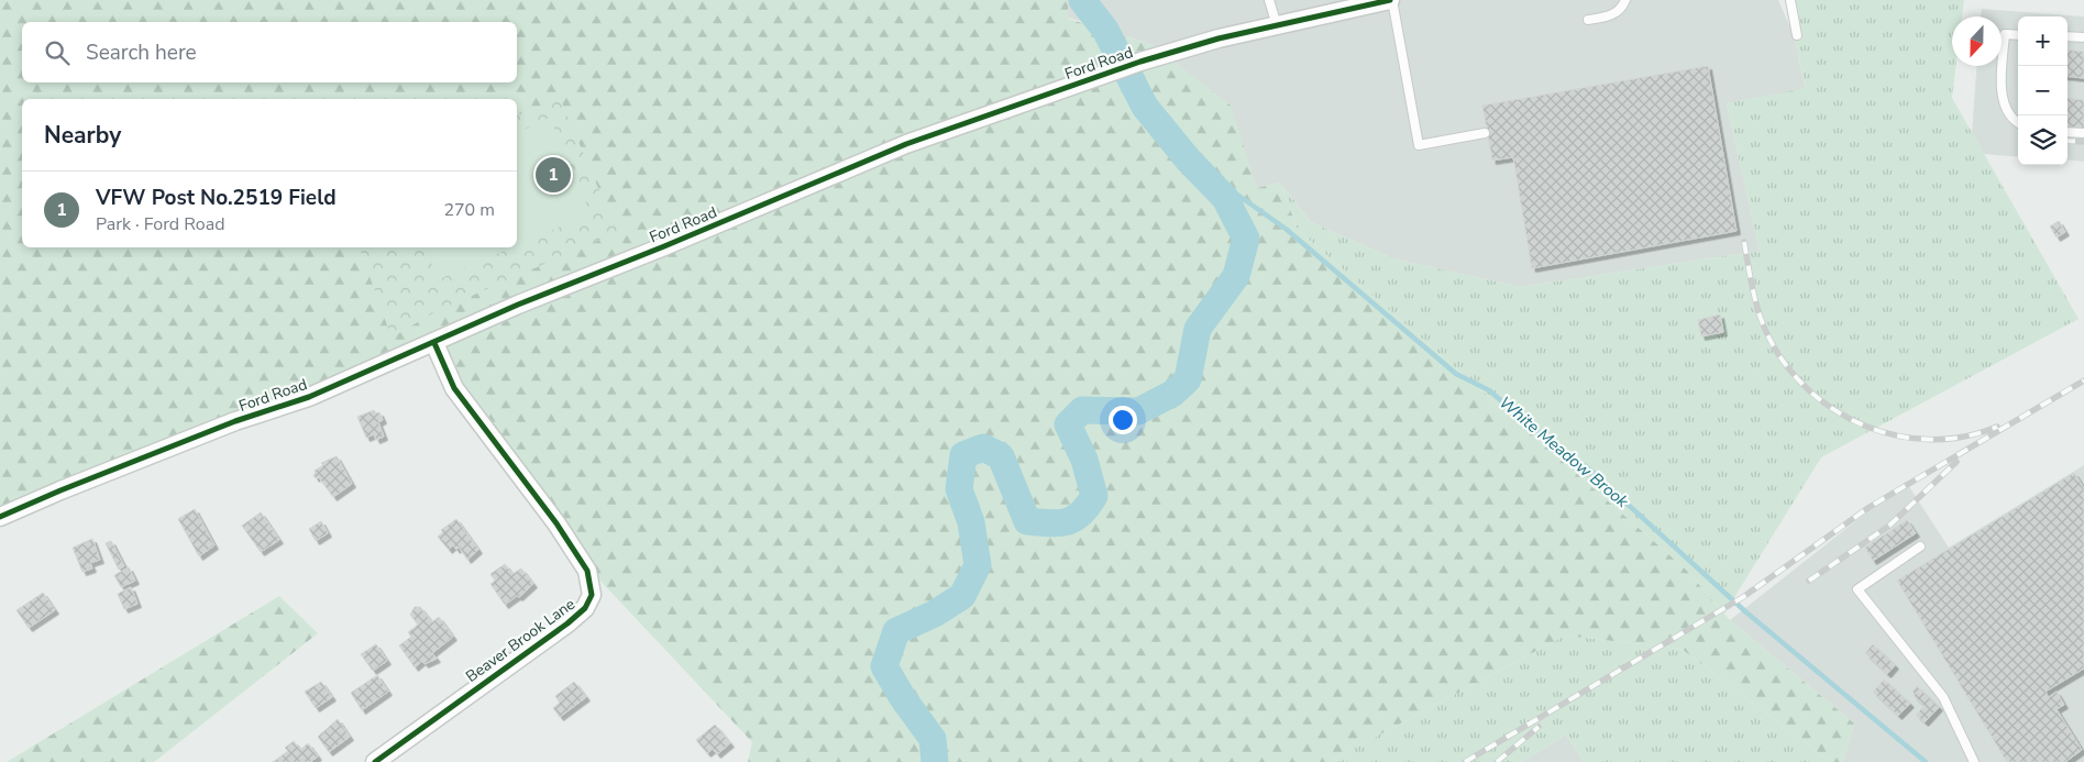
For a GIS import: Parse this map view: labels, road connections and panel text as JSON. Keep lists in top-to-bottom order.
{
  "streets": {
    "street": ["Ford Road", "Beaver Brook Lane"]
  },
  "crossings": [
    ["Ford Road", "Beaver Brook Lane"]
  ],
  "water": ["White Meadow Brook"],
  "north": "bottom",
  "page": {
    "map_buttons": ["+", "−"],
    "search": "Search here",
    "heading": "Nearby",
    "pins": "1",
    "list": [
      {
        "mark": "1",
        "name": "VFW Post No.2519 Field",
        "note": "Park · Ford Road",
        "value": "270 m"
      }
    ]
  }
}
